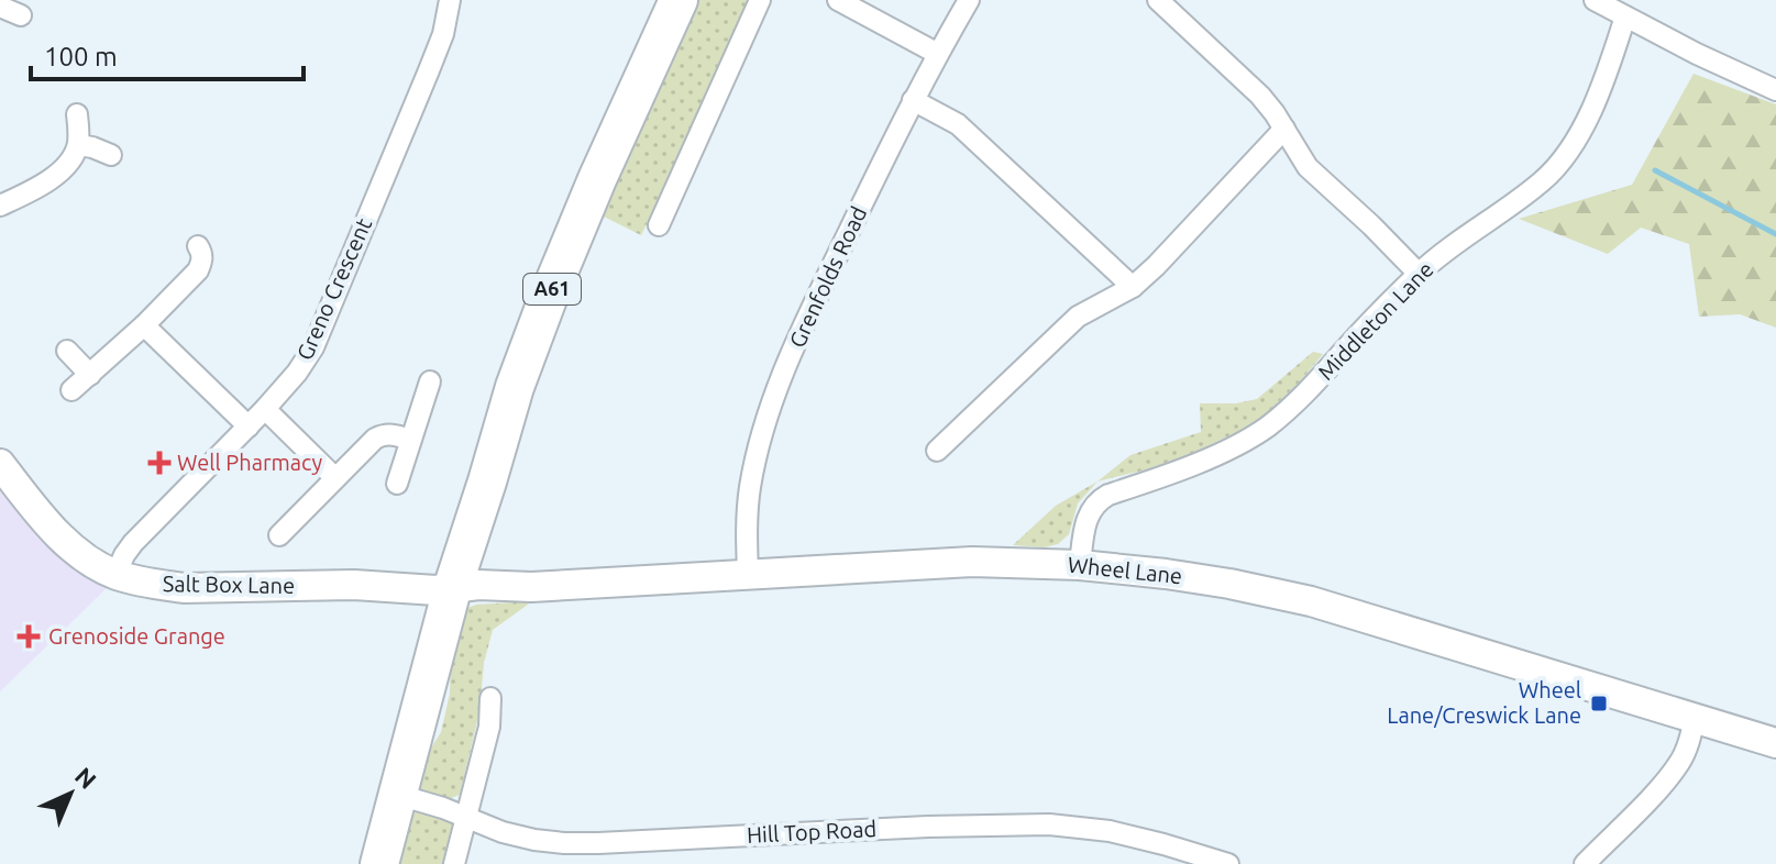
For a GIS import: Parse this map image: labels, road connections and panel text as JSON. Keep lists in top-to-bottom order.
{
  "streets": {
    "highway": ["A61"],
    "street": [
      "Grenfolds Road",
      "Greno Crescent",
      "Middleton Lane",
      "Wheel Lane",
      "Salt Box Lane",
      "Hill Top Road"
    ]
  },
  "crossings": [
    ["Grenfolds Road", "Wheel Lane"],
    ["Greno Crescent", "Salt Box Lane"],
    ["A61", "Wheel Lane"],
    ["A61", "Salt Box Lane"],
    ["A61", "Hill Top Road"],
    ["Middleton Lane", "Wheel Lane"],
    ["Wheel Lane", "Salt Box Lane"]
  ],
  "places": {
    "health": ["Well Pharmacy", "Grenoside Grange"],
    "transit": ["Wheel Lane/Creswick Lane"]
  },
  "scale_bar": "100 m",
  "north": "top right"
}
